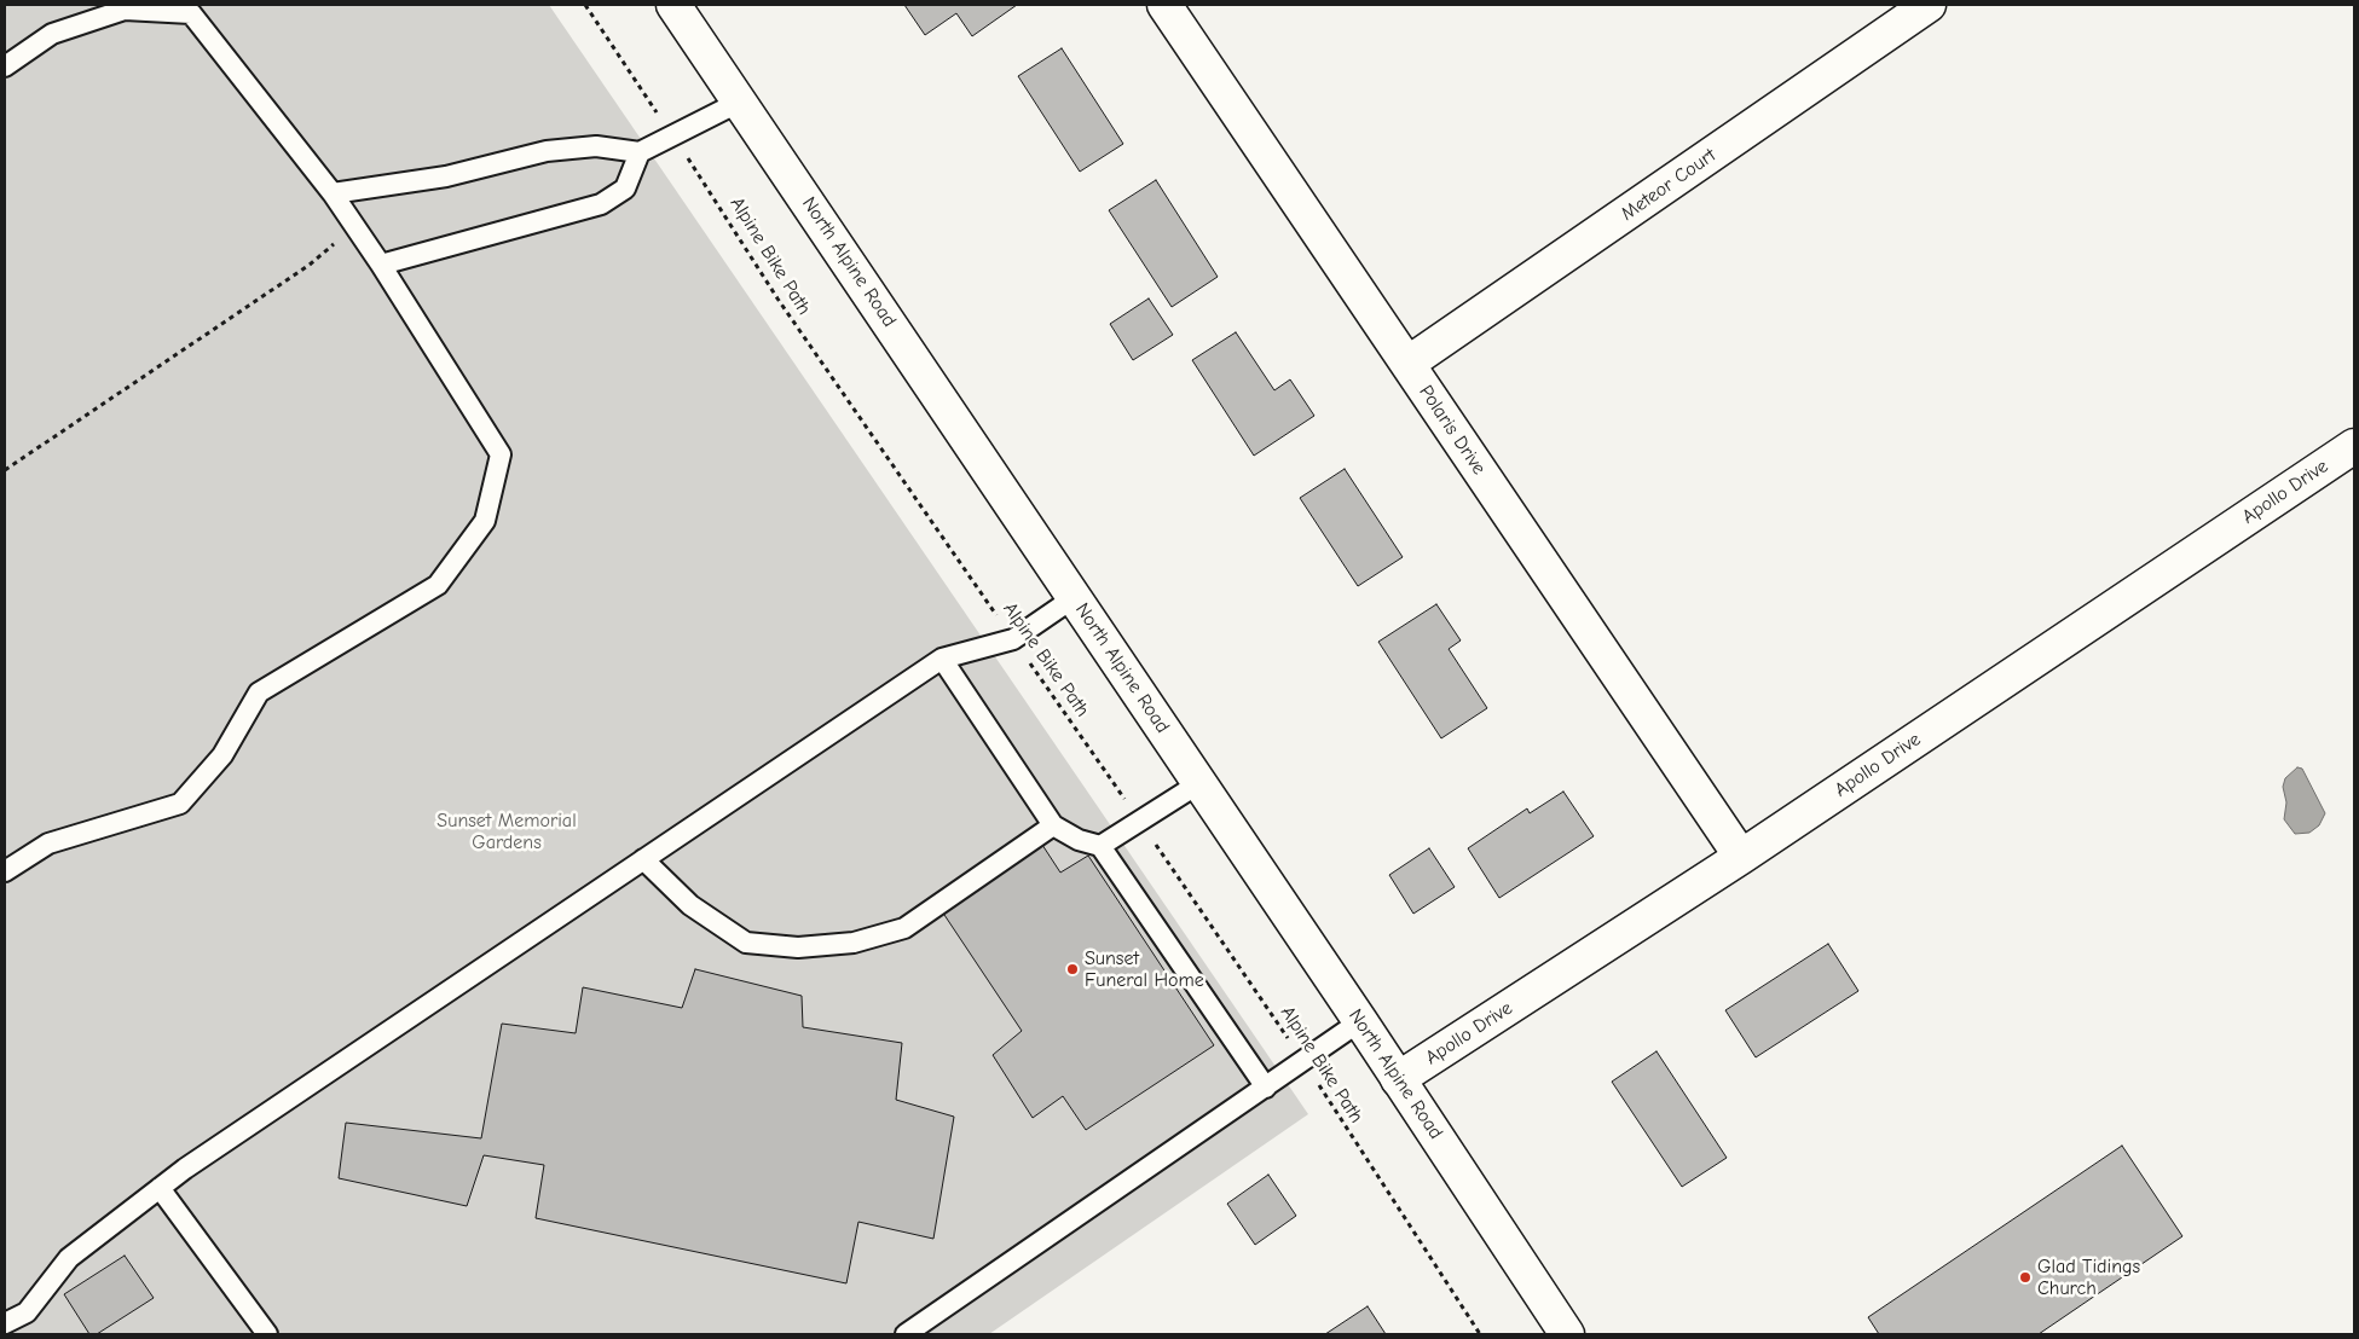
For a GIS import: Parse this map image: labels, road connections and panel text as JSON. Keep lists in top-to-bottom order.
{
  "streets": {
    "street": [
      "Meteor Court",
      "North Alpine Road",
      "Polaris Drive",
      "Apollo Drive"
    ],
    "path": ["Alpine Bike Path"]
  },
  "crossings": [
    ["Meteor Court", "Polaris Drive"],
    ["North Alpine Road", "Apollo Drive"],
    ["Polaris Drive", "Apollo Drive"]
  ],
  "parks": ["Sunset Memorial Gardens"],
  "places": ["Sunset Funeral Home", "Glad Tidings Church"]
}
